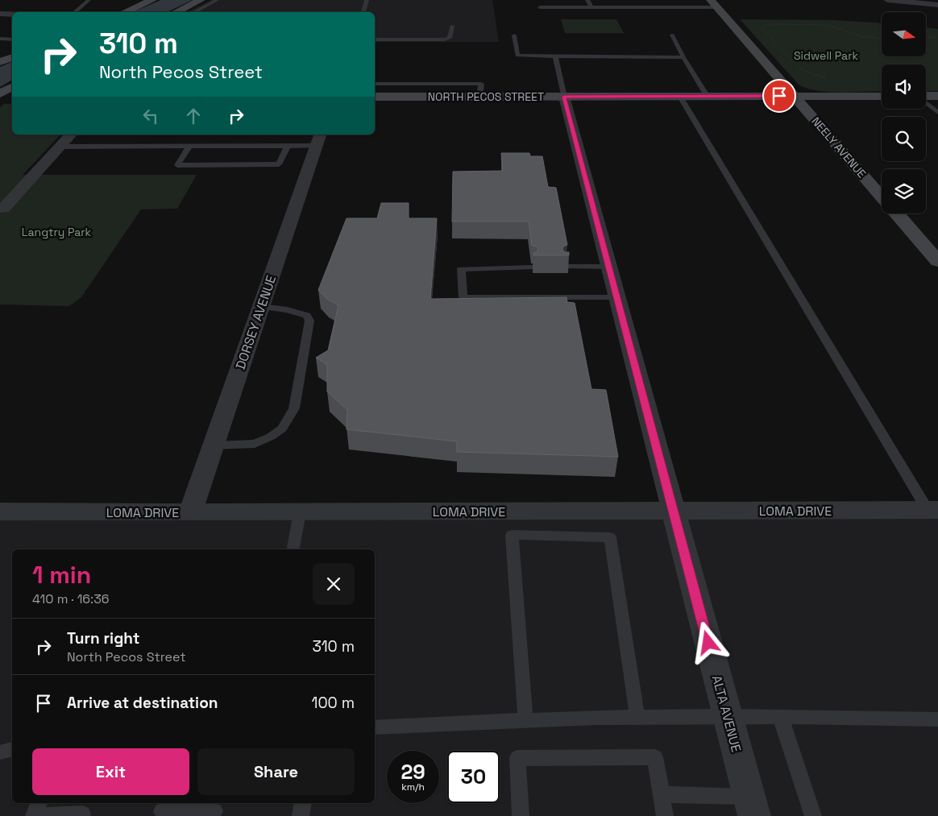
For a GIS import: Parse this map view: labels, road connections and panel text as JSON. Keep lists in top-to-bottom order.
{
  "streets": {
    "street": [
      "NORTH PECOS STREET",
      "NEELY AVENUE",
      "DORSEY AVENUE",
      "LOMA DRIVE",
      "ALTA AVENUE"
    ]
  },
  "crossings": [
    ["NORTH PECOS STREET", "NEELY AVENUE"],
    ["NORTH PECOS STREET", "ALTA AVENUE"],
    ["DORSEY AVENUE", "LOMA DRIVE"],
    ["LOMA DRIVE", "ALTA AVENUE"]
  ],
  "parks": ["Sidwell Park", "Langtry Park"],
  "north": "right",
  "page": {
    "turn": ["310 m", "North Pecos Street"],
    "heading": ["1 min", "410 m · 16:36"],
    "list": [
      {
        "name": "Turn right",
        "note": "North Pecos Street",
        "value": "310 m"
      },
      {
        "name": "Arrive at destination",
        "value": "100 m"
      }
    ],
    "buttons": ["Exit", "Share"],
    "speed": "29 km/h",
    "limit": "30"
  }
}
